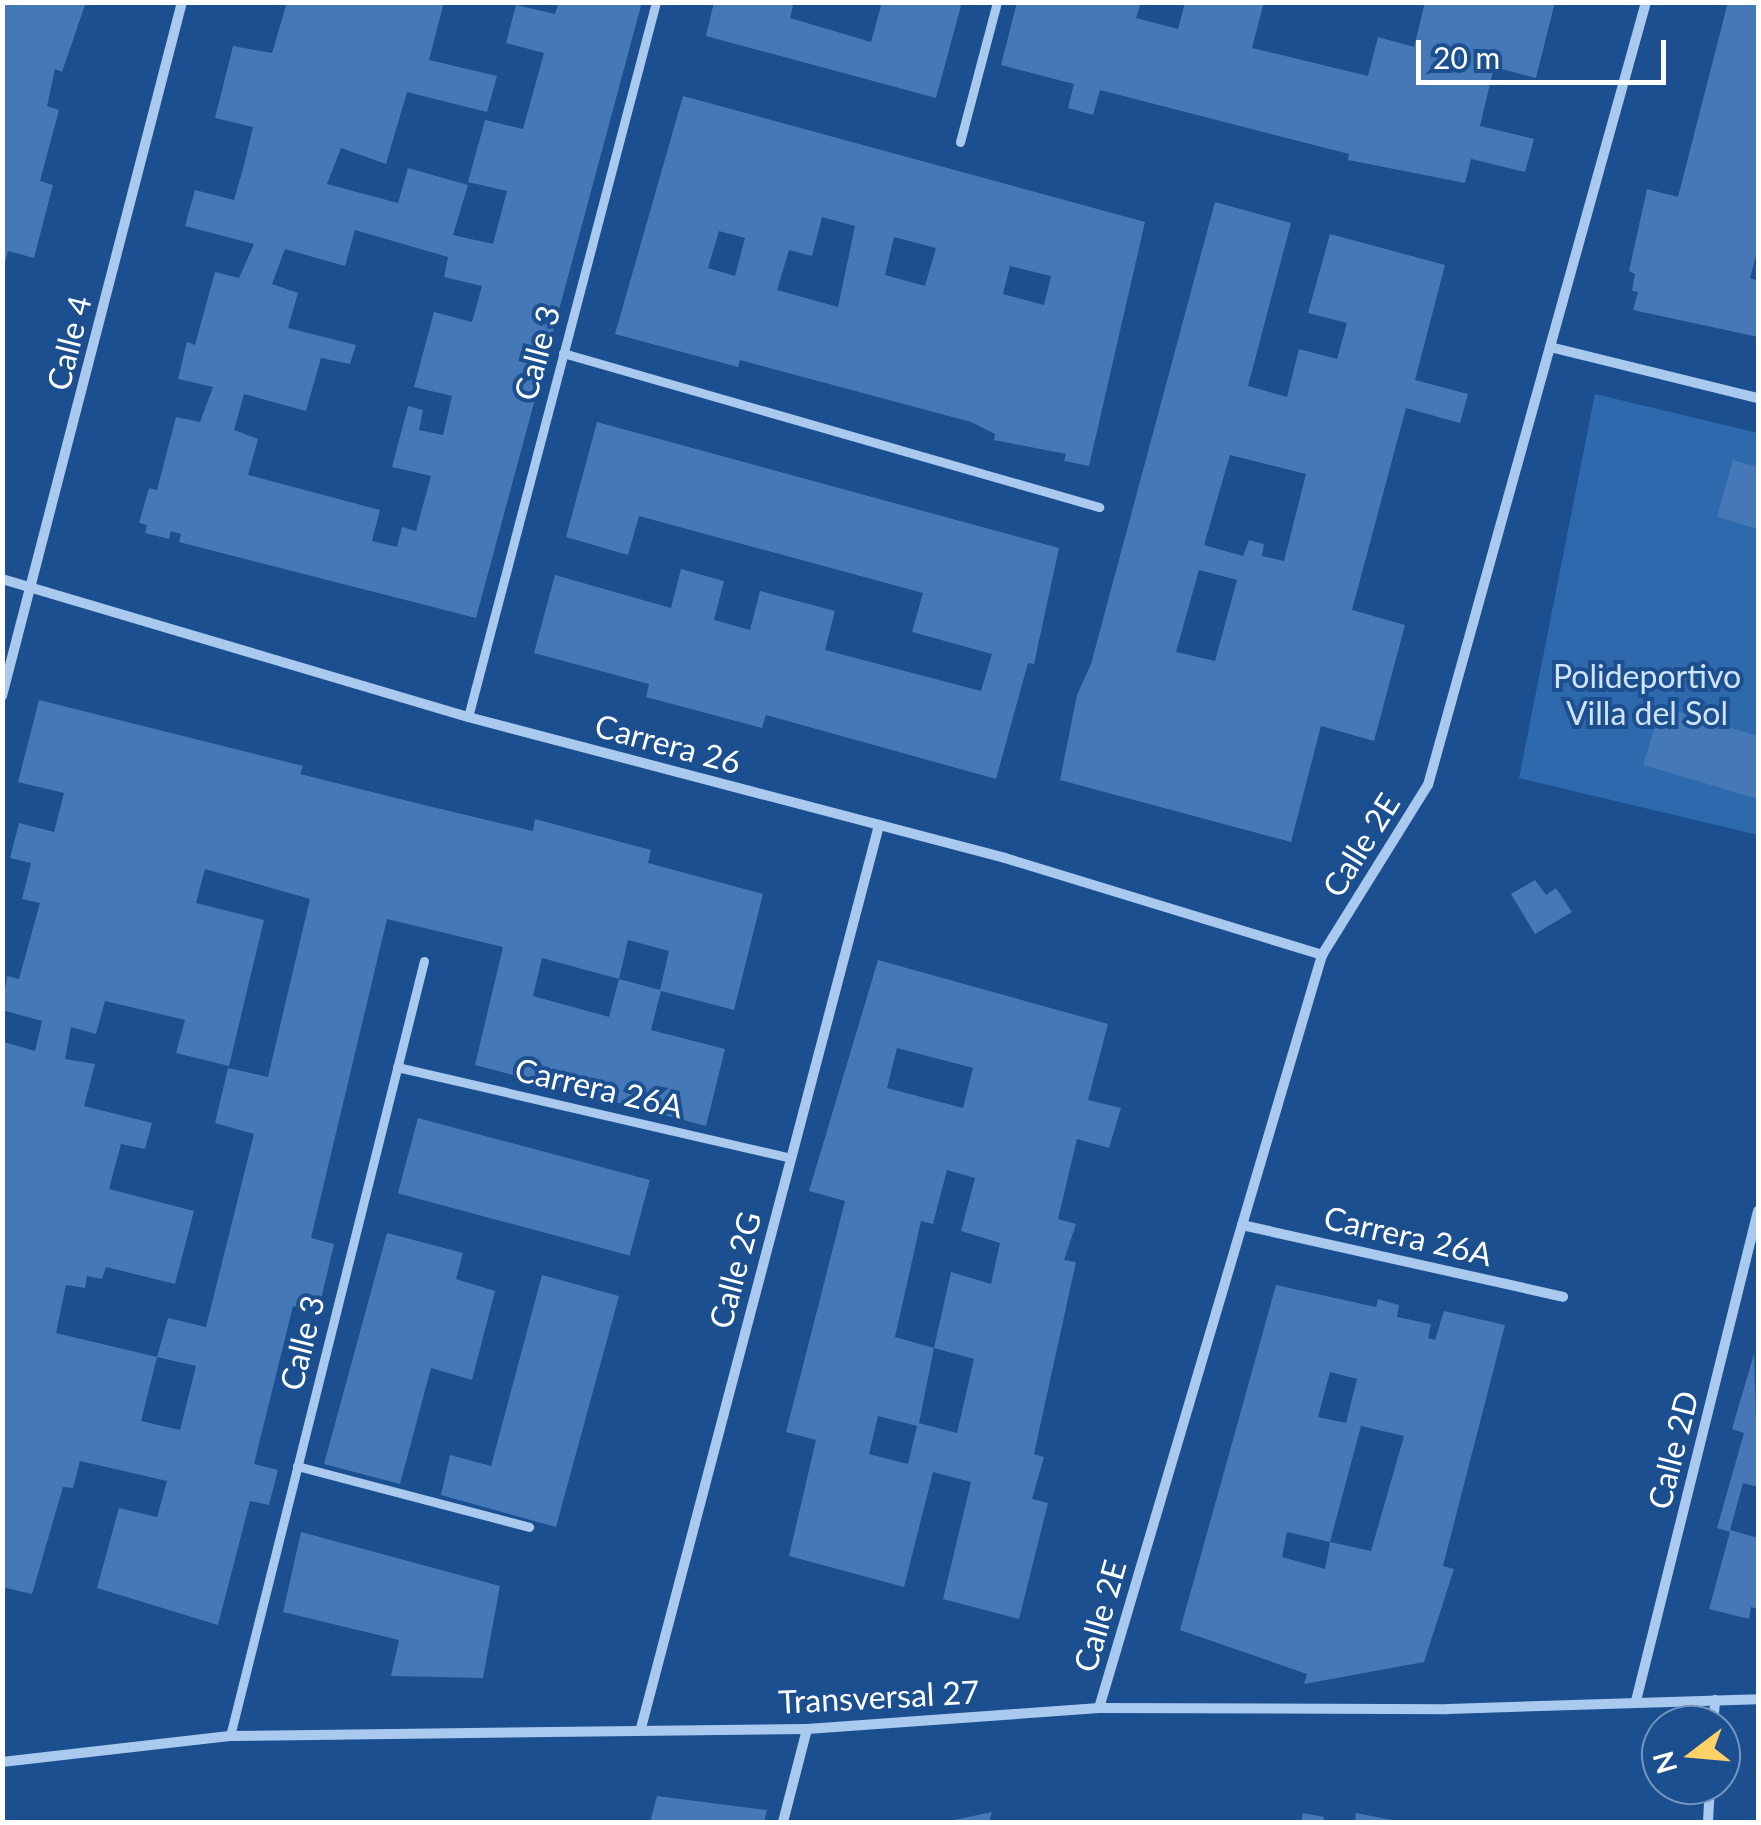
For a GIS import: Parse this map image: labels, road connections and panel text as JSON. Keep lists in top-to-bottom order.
{
  "streets": {
    "street": [
      "Calle 4",
      "Calle 3",
      "Carrera 26",
      "Calle 2E",
      "Carrera 26A",
      "Calle 2G",
      "Calle 2D",
      "Transversal 27"
    ]
  },
  "crossings": [
    ["Calle 4", "Carrera 26"],
    ["Calle 3", "Carrera 26"],
    ["Calle 3", "Carrera 26A"],
    ["Calle 3", "Transversal 27"],
    ["Carrera 26", "Calle 2E"],
    ["Carrera 26", "Calle 2G"],
    ["Calle 2E", "Carrera 26A"],
    ["Calle 2E", "Transversal 27"],
    ["Carrera 26A", "Calle 2G"],
    ["Calle 2G", "Transversal 27"],
    ["Calle 2D", "Transversal 27"]
  ],
  "parks": ["Polideportivo Villa del Sol"],
  "scale_bar": "20 m",
  "north": "left"
}
